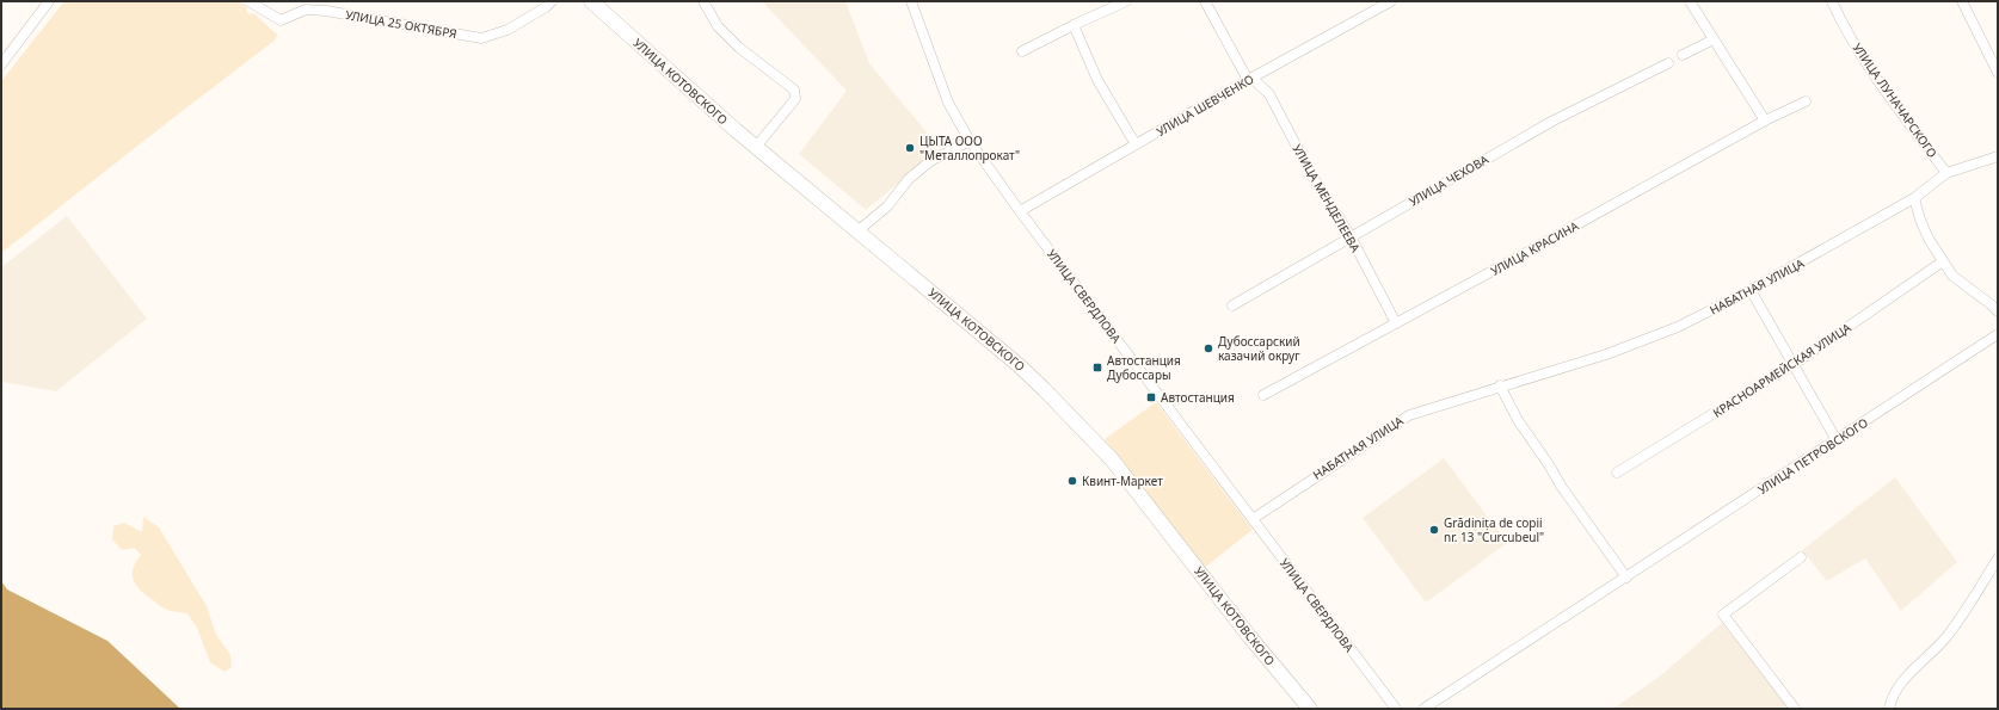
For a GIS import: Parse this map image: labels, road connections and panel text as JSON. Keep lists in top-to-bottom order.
{
  "streets": {
    "highway": ["УЛИЦА КОТОВСКОГО"],
    "street": [
      "УЛИЦА 25 ОКТЯБРЯ",
      "УЛИЦА ЛУНАЧАРСКОГО",
      "УЛИЦА ШЕВЧЕНКО",
      "УЛИЦА ЧЕХОВА",
      "УЛИЦА МЕНДЕЛЕЕВА",
      "УЛИЦА КРАСИНА",
      "НАБАТНАЯ УЛИЦА",
      "УЛИЦА СВЕРДЛОВА",
      "КРАСНОАРМЕЙСКАЯ УЛИЦА",
      "УЛИЦА ПЕТРОВСКОГО"
    ]
  },
  "crossings": [
    ["УЛИЦА ЛУНАЧАРСКОГО", "НАБАТНАЯ УЛИЦА"],
    ["УЛИЦА ШЕВЧЕНКО", "УЛИЦА МЕНДЕЛЕЕВА"],
    ["УЛИЦА ШЕВЧЕНКО", "УЛИЦА СВЕРДЛОВА"],
    ["УЛИЦА ЧЕХОВА", "УЛИЦА МЕНДЕЛЕЕВА"],
    ["УЛИЦА МЕНДЕЛЕЕВА", "УЛИЦА КРАСИНА"],
    ["НАБАТНАЯ УЛИЦА", "УЛИЦА СВЕРДЛОВА"]
  ],
  "places": {
    "other": [
      "ЦЫТА ООО \"Металлопрокат\"",
      "Дубоссарский казачий округ",
      "Квинт-Маркет",
      "Grădinița de copii nr. 13 \"Curcubeul\""
    ],
    "transit": ["Автостанция Дубоссары", "Автостанция"]
  }
}
